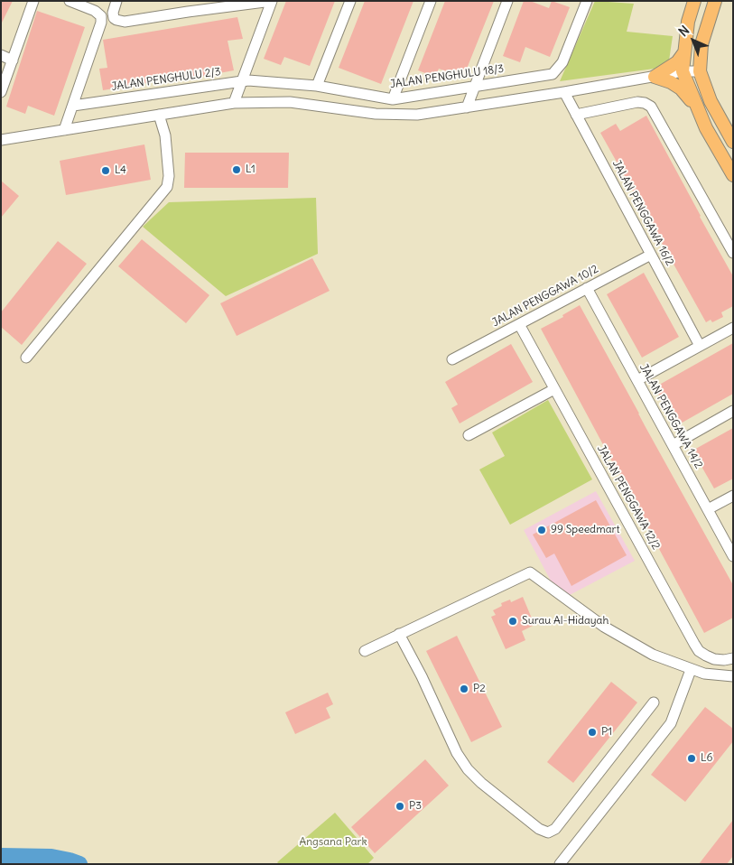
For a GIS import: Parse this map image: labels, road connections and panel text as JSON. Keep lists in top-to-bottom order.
{
  "streets": {
    "street": [
      "JALAN PENGHULU 18/3",
      "JALAN PENGHULU 2/3",
      "JALAN PENGGAWA 16/2",
      "JALAN PENGGAWA 10/2",
      "JALAN PENGGAWA 14/2",
      "JALAN PENGGAWA 12/2"
    ]
  },
  "crossings": [
    ["JALAN PENGHULU 18/3", "JALAN PENGHULU 2/3"],
    ["JALAN PENGGAWA 16/2", "JALAN PENGGAWA 10/2"],
    ["JALAN PENGGAWA 10/2", "JALAN PENGGAWA 14/2"],
    ["JALAN PENGGAWA 10/2", "JALAN PENGGAWA 12/2"]
  ],
  "parks": ["Angsana Park"],
  "places": [
    "L1",
    "L4",
    "99 Speedmart",
    "Surau Al-Hidayah",
    "P2",
    "P1",
    "L6",
    "P3"
  ],
  "north": "top left"
}
